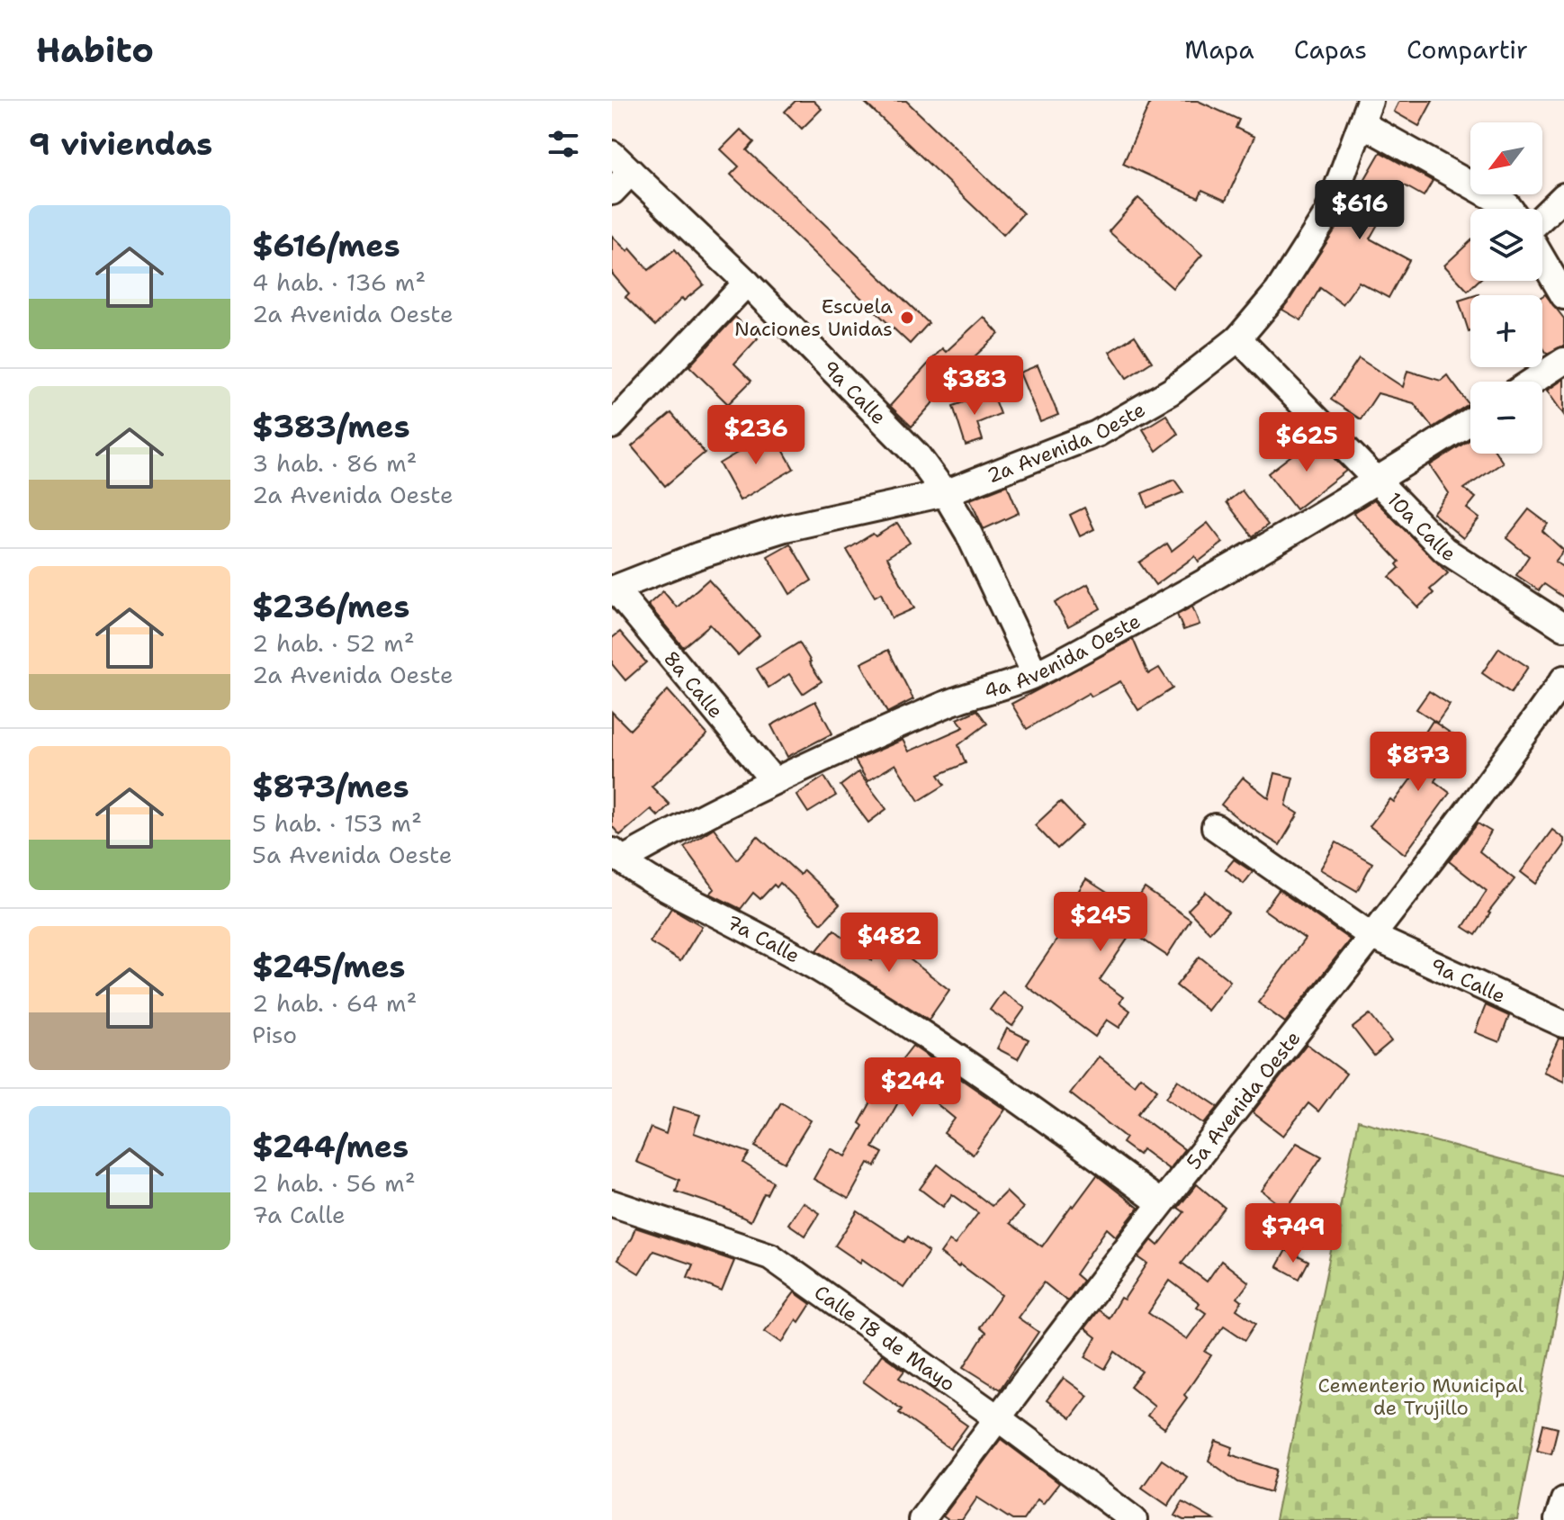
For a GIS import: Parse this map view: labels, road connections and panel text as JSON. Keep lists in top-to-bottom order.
{
  "streets": {
    "street": [
      "9a Calle",
      "2a Avenida Oeste",
      "10a Calle",
      "4a Avenida Oeste",
      "8a Calle",
      "7a Calle",
      "5a Avenida Oeste",
      "Calle 18 de Mayo"
    ]
  },
  "crossings": [
    ["9a Calle", "2a Avenida Oeste"],
    ["9a Calle", "4a Avenida Oeste"],
    ["9a Calle", "5a Avenida Oeste"],
    ["2a Avenida Oeste", "10a Calle"],
    ["2a Avenida Oeste", "8a Calle"],
    ["10a Calle", "4a Avenida Oeste"],
    ["4a Avenida Oeste", "8a Calle"],
    ["4a Avenida Oeste", "7a Calle"],
    ["7a Calle", "5a Avenida Oeste"],
    ["5a Avenida Oeste", "Calle 18 de Mayo"]
  ],
  "parks": ["Cementerio Municipal de Trujillo"],
  "places": ["Escuela Naciones Unidas"],
  "north": "bottom left",
  "page": {
    "header": "Habito",
    "nav": ["Mapa", "Capas", "Compartir"],
    "heading": "9 viviendas",
    "map_buttons": ["+", "−"],
    "price": [
      "$616",
      "$383",
      "$236",
      "$625",
      "$873",
      "$245",
      "$482",
      "$244",
      "$749"
    ],
    "list": [
      {
        "name": "$616/mes",
        "note": "4 hab. · 136 m² · 2a Avenida Oeste"
      },
      {
        "name": "$383/mes",
        "note": "3 hab. · 86 m² · 2a Avenida Oeste"
      },
      {
        "name": "$236/mes",
        "note": "2 hab. · 52 m² · 2a Avenida Oeste"
      },
      {
        "name": "$873/mes",
        "note": "5 hab. · 153 m² · 5a Avenida Oeste"
      },
      {
        "name": "$245/mes",
        "note": "2 hab. · 64 m² · Piso"
      },
      {
        "name": "$244/mes",
        "note": "2 hab. · 56 m² · 7a Calle"
      }
    ]
  }
}
